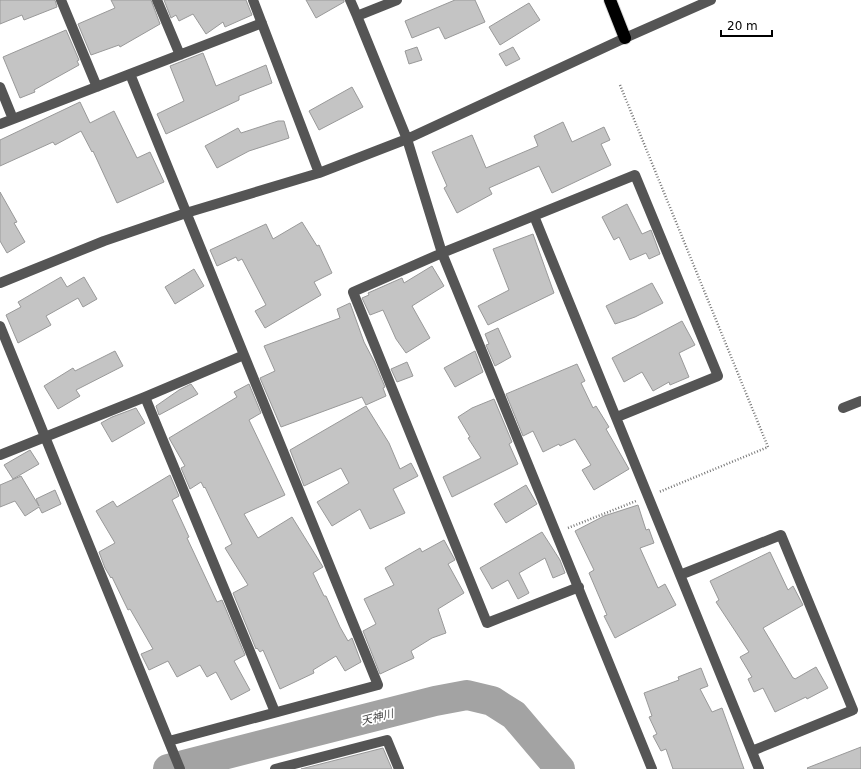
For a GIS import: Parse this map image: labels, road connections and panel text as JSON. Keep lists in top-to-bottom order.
{
  "water": ["天神川"],
  "scale_bar": "20 m"
}
